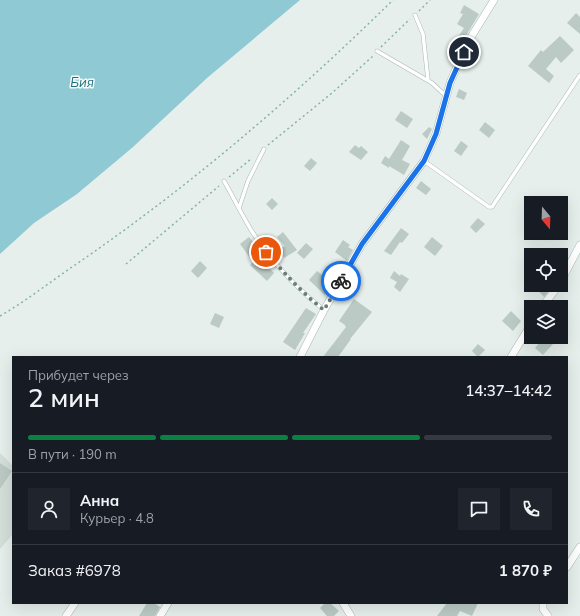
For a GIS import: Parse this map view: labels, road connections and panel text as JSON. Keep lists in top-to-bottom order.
{
  "water": ["Бия"],
  "north": "bottom",
  "page": {
    "heading": ["2 мин", "Прибудет через", "14:37–14:42"],
    "panel": [
      "Анна",
      "Курьер · 4.8",
      "Заказ #6978",
      "1 870 ₽"
    ],
    "bar": "В пути · 190 m"
  }
}
